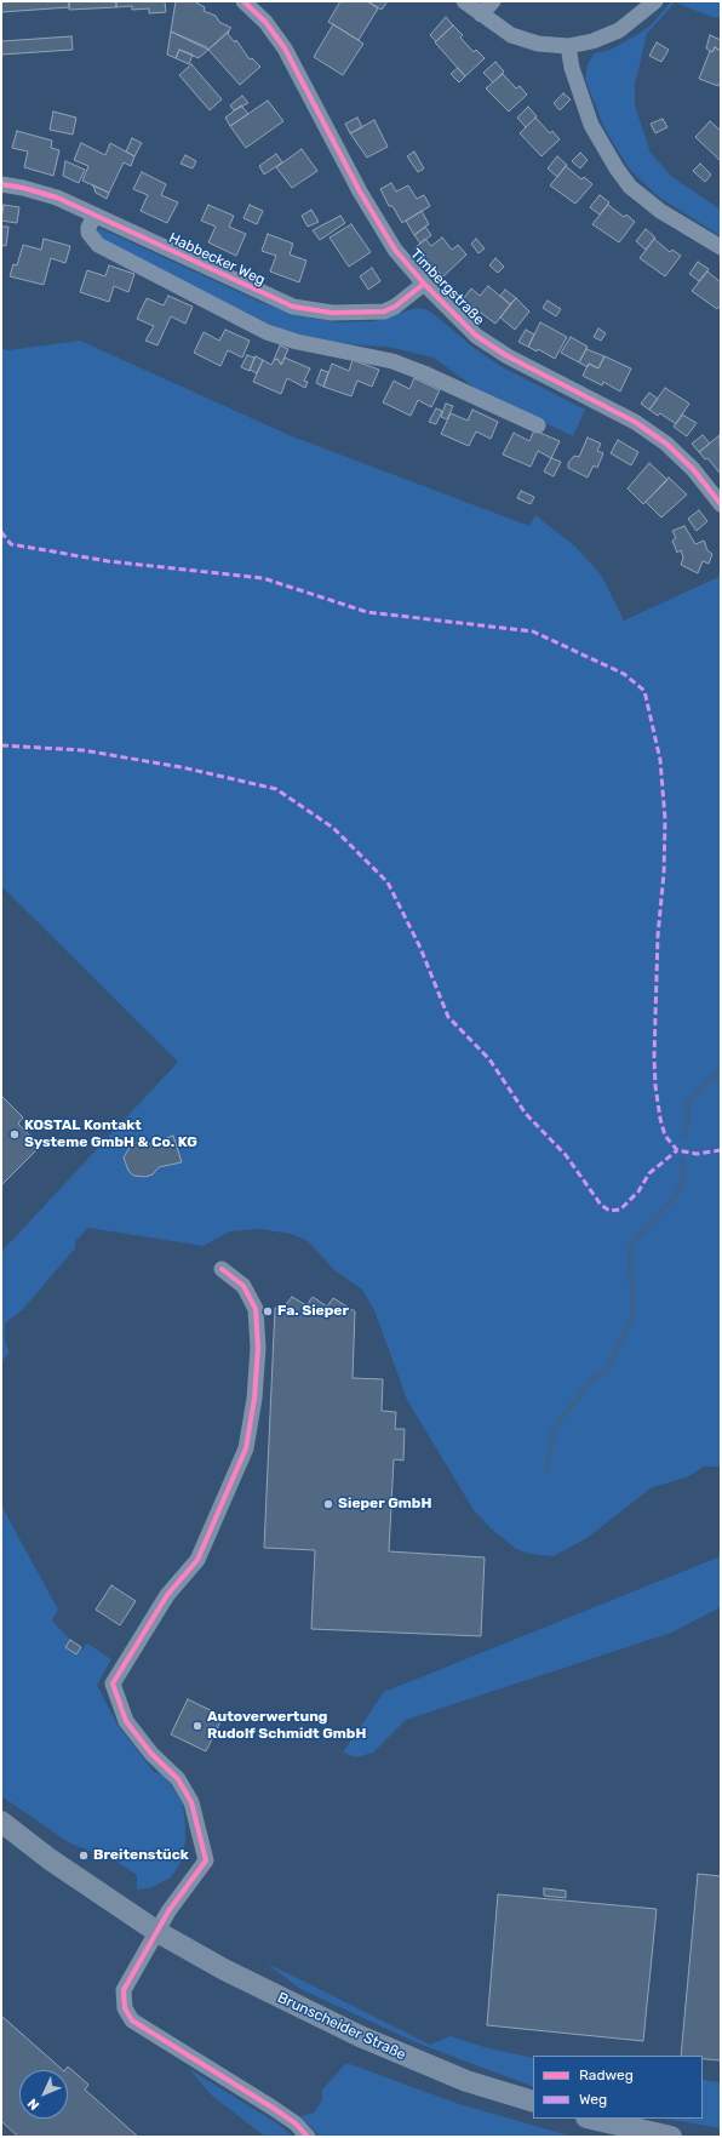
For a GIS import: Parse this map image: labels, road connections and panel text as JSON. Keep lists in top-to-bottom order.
{
  "streets": {
    "main road": ["Brunscheider Straße"],
    "street": ["Habbecker Weg", "Timbergstraße"]
  },
  "crossings": [
    ["Habbecker Weg", "Timbergstraße"]
  ],
  "places": [
    "KOSTAL Kontakt Systeme GmbH & Co. KG",
    "Fa. Sieper",
    "Sieper GmbH",
    "Autoverwertung Rudolf Schmidt GmbH",
    "Breitenstück"
  ],
  "legend": ["Radweg", "Weg"],
  "north": "bottom left"
}
